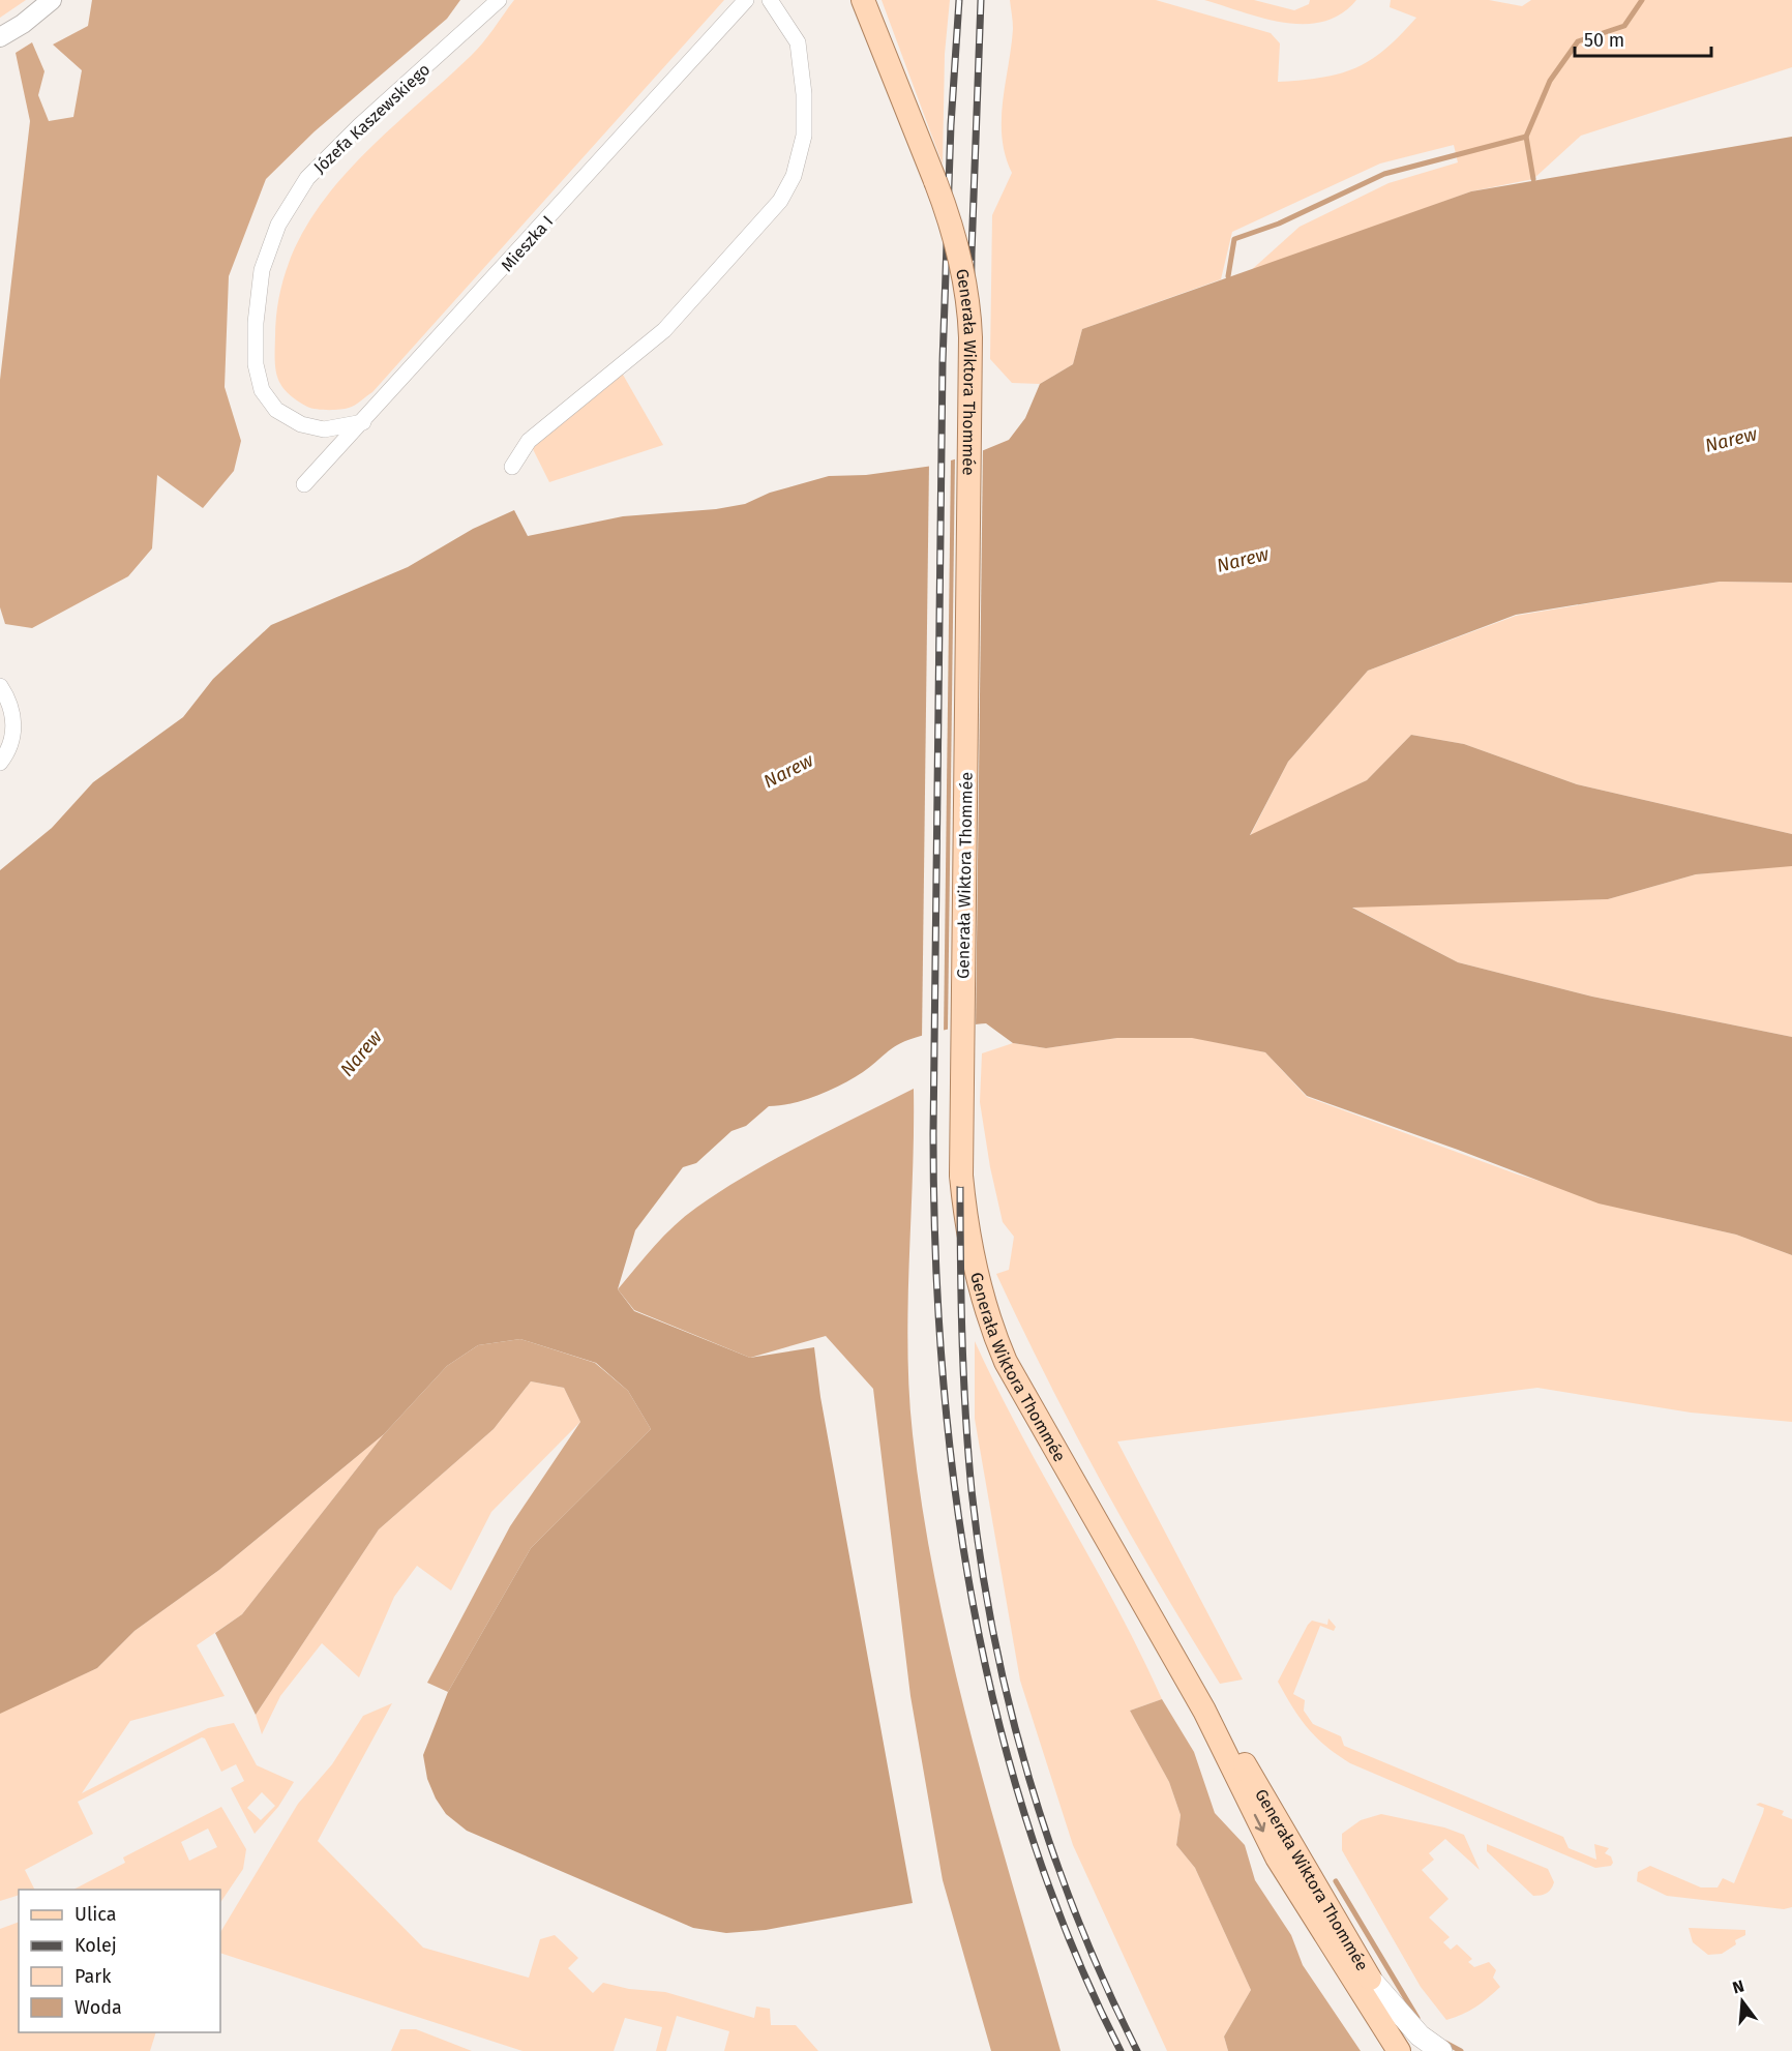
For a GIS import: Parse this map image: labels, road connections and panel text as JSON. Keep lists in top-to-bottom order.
{
  "streets": {
    "main road": ["Generała Wiktora Thommée"],
    "street": ["Józefa Kaszewskiego", "Mieszka I"]
  },
  "crossings": [
    ["Józefa Kaszewskiego", "Mieszka I"]
  ],
  "water": ["Narew"],
  "legend": [
    "Ulica",
    "Kolej",
    "Park",
    "Woda"
  ],
  "scale_bar": "50 m",
  "north": "top"
}
